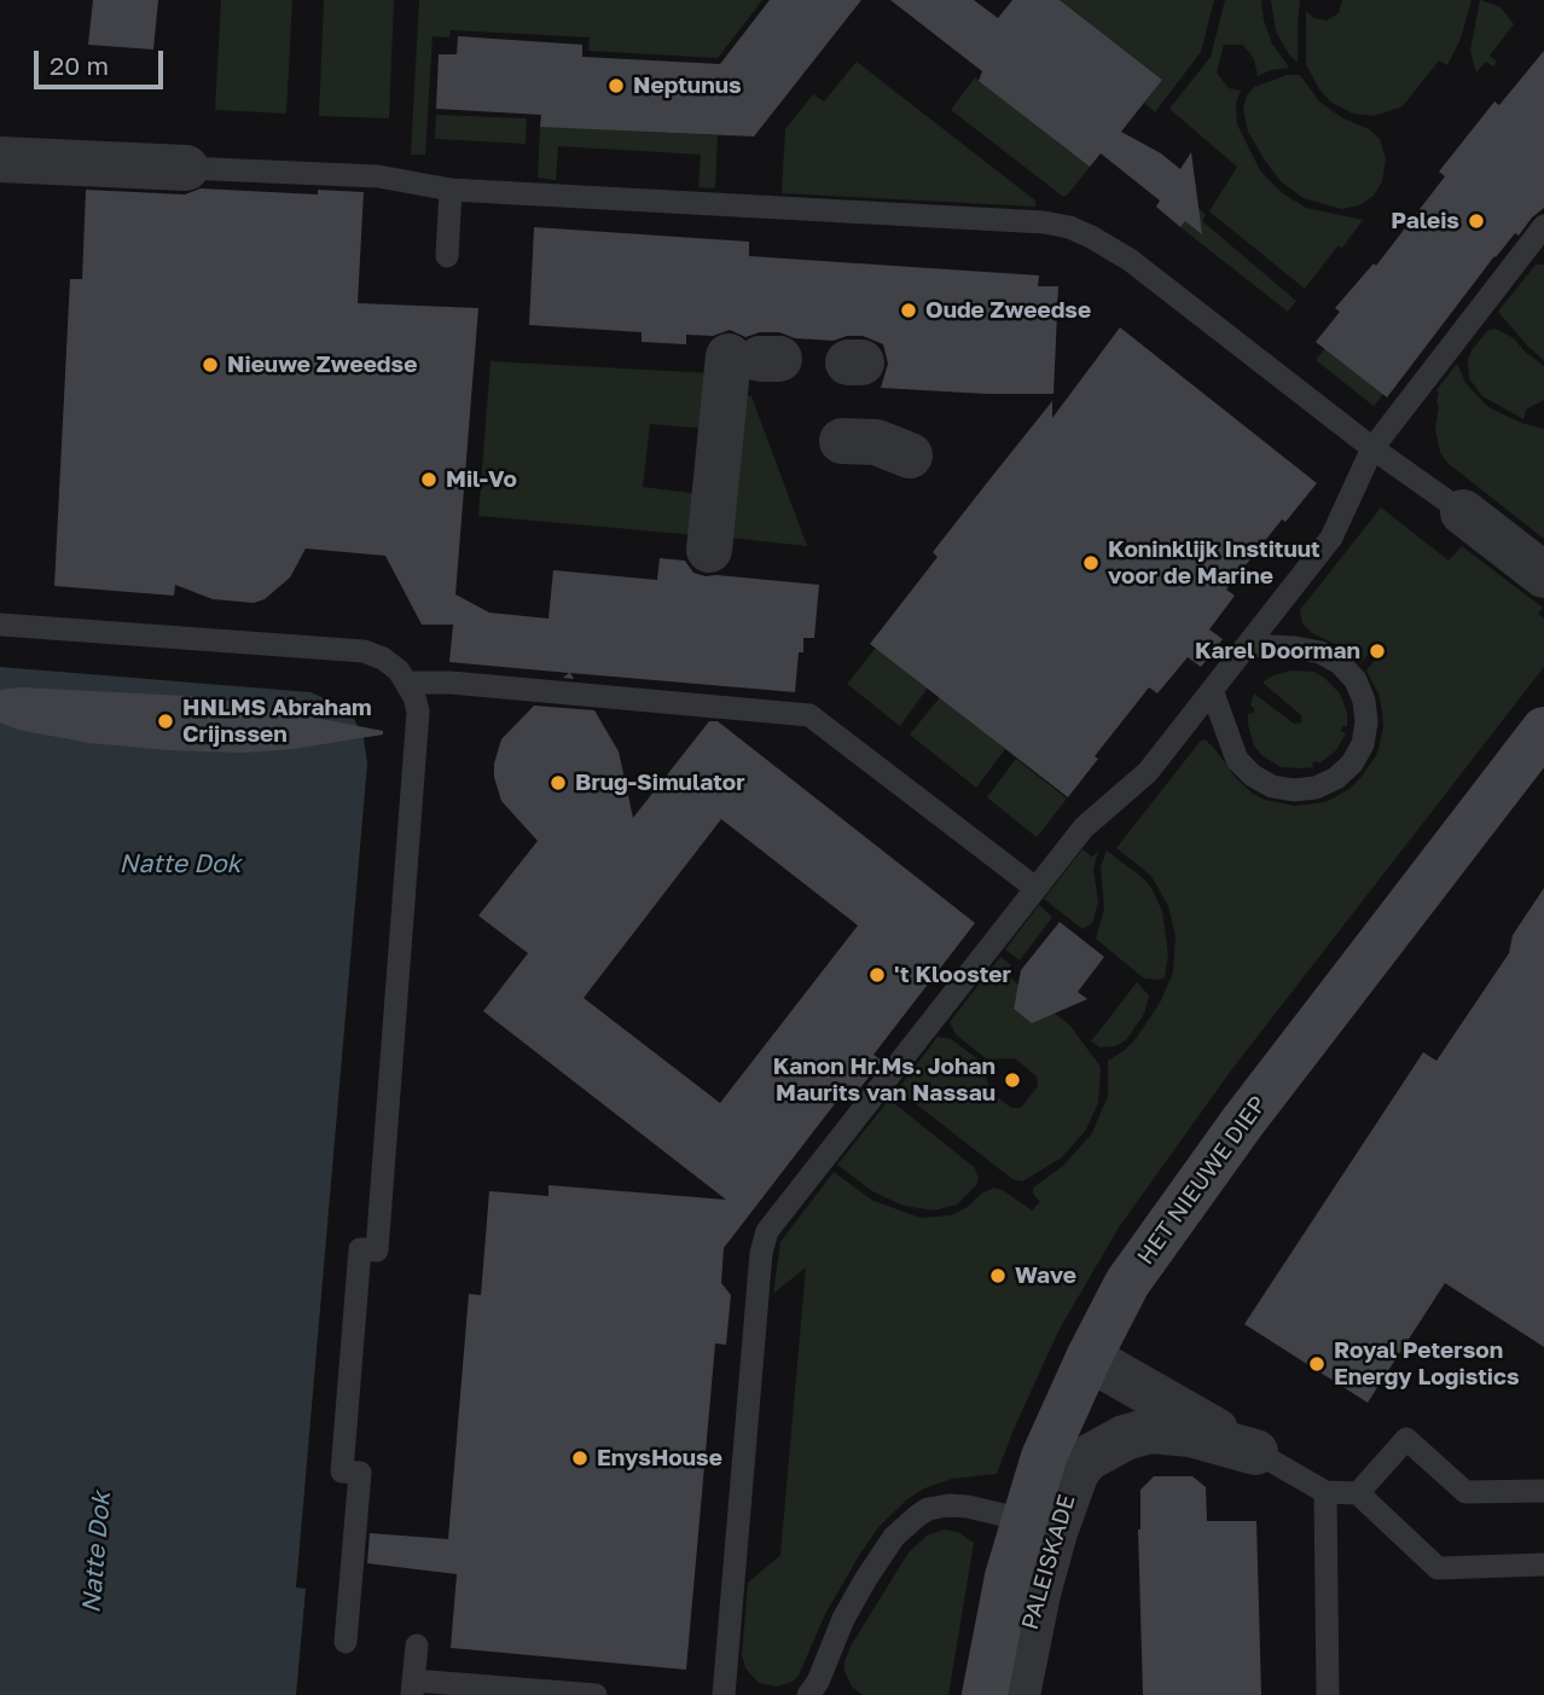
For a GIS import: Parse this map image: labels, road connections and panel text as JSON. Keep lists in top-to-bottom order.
{
  "streets": {
    "street": ["HET NIEUWE DIEP", "PALEISKADE"]
  },
  "crossings": [
    ["HET NIEUWE DIEP", "PALEISKADE"]
  ],
  "water": ["Natte Dok"],
  "places": [
    "Neptunus",
    "Paleis",
    "Oude Zweedse",
    "Nieuwe Zweedse",
    "Mil-Vo",
    "Koninklijk Instituut voor de Marine",
    "Karel Doorman",
    "HNLMS Abraham Crijnssen",
    "Brug-Simulator",
    "'t Klooster",
    "Kanon Hr.Ms. Johan Maurits van Nassau",
    "Wave",
    "Royal Peterson Energy Logistics",
    "EnysHouse"
  ],
  "scale_bar": "20 m"
}
